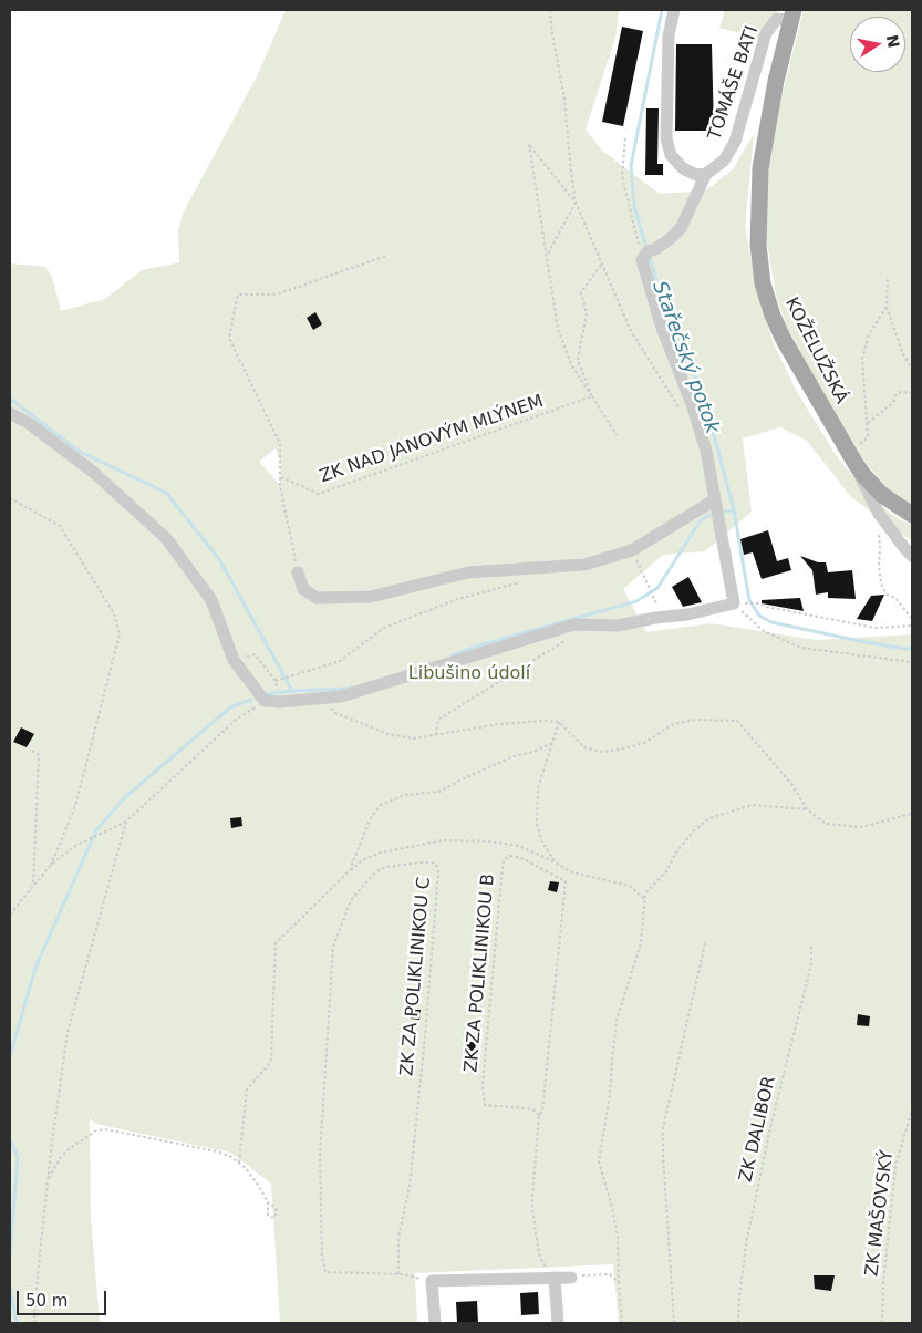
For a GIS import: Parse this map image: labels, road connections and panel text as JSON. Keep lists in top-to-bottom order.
{
  "streets": {
    "main road": ["KOŽELUŽSKÁ"],
    "street": ["TOMÁŠE BATI"],
    "path": [
      "ZK NAD JANOVÝM MLÝNEM",
      "ZK ZA POLIKLINIKOU B",
      "ZK ZA POLIKLINIKOU C",
      "ZK DALIBOR",
      "ZK MAŠOVSKÝ"
    ]
  },
  "crossings": [
    ["TOMÁŠE BATI", "KOŽELUŽSKÁ"]
  ],
  "water": ["Stařečský potok"],
  "parks": ["Libušino údolí"],
  "scale_bar": "50 m",
  "north": "right"
}
